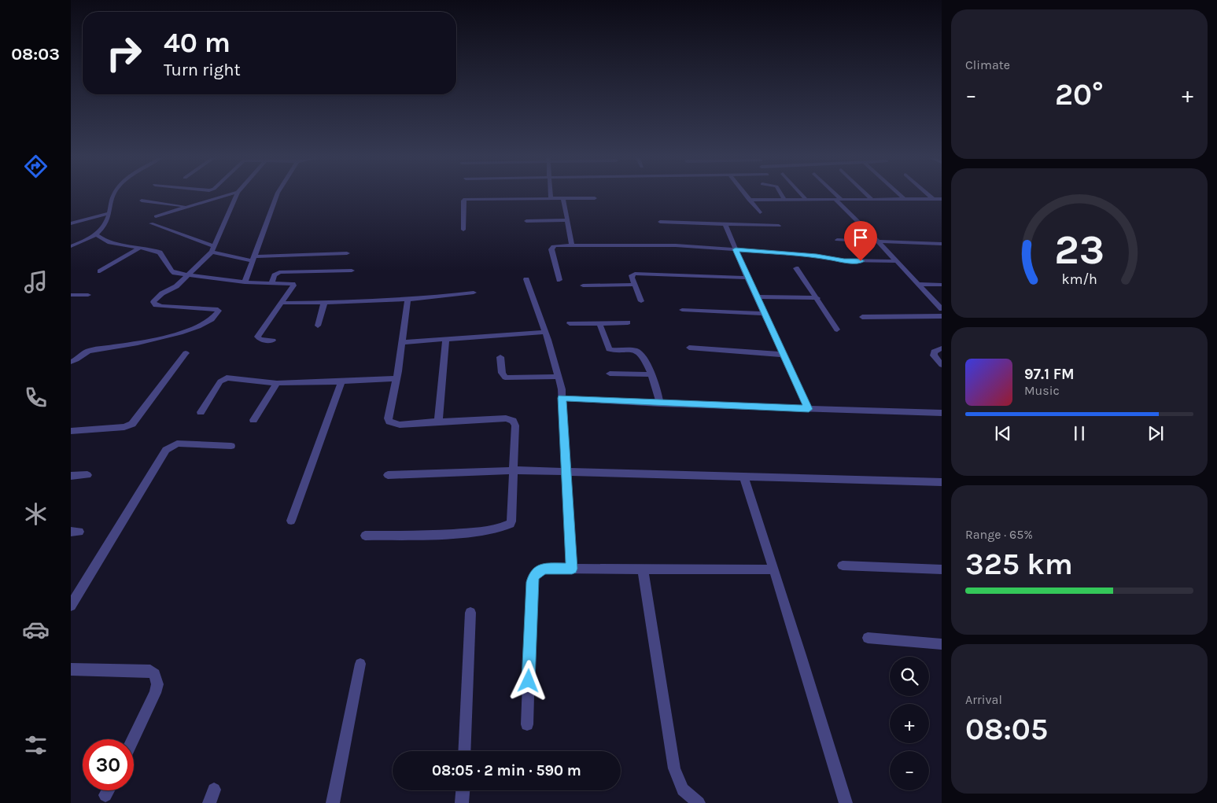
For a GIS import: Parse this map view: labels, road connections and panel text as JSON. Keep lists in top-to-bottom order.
{
  "page": {
    "tabs": "08:03",
    "tile": [
      "Climate",
      ["Range · 65%", "325 km"],
      ["Arrival", "08:05"]
    ],
    "turn": ["40 m", "Turn right"],
    "heat": ["−", "20°", "+"],
    "song": ["97.1 FM", "Music"],
    "map_buttons": ["+", "−"],
    "limit": "30",
    "trip": "08:05 · 2 min · 590 m",
    "gauge": ["23", "km/h"]
  }
}
